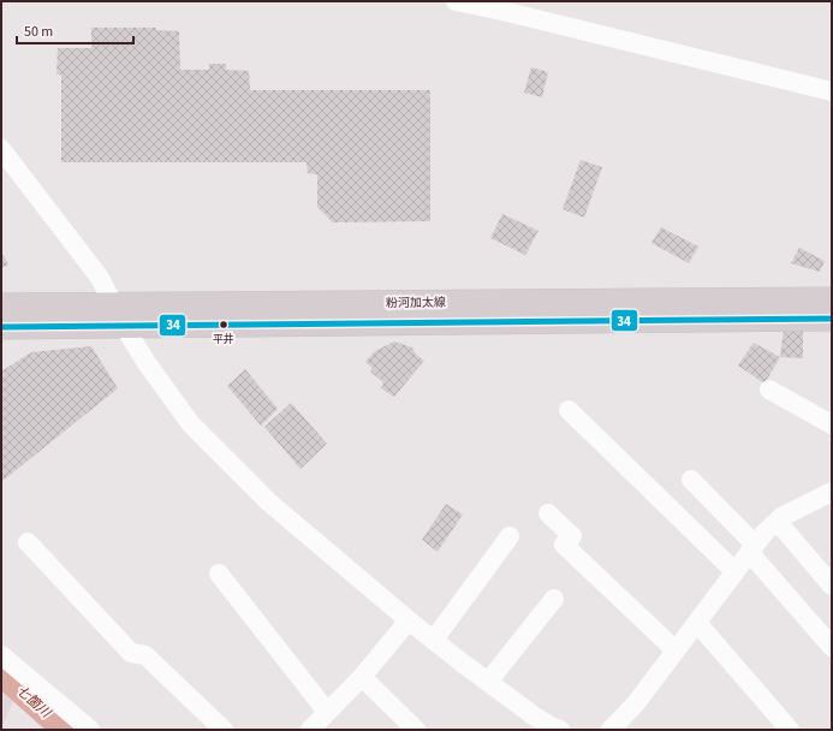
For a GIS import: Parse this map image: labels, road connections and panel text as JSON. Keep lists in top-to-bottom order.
{
  "streets": {
    "main road": ["粉河加太線"]
  },
  "water": ["七箇川"],
  "places": ["平井"],
  "lines": ["transit line 34"],
  "scale_bar": "50 m"
}
